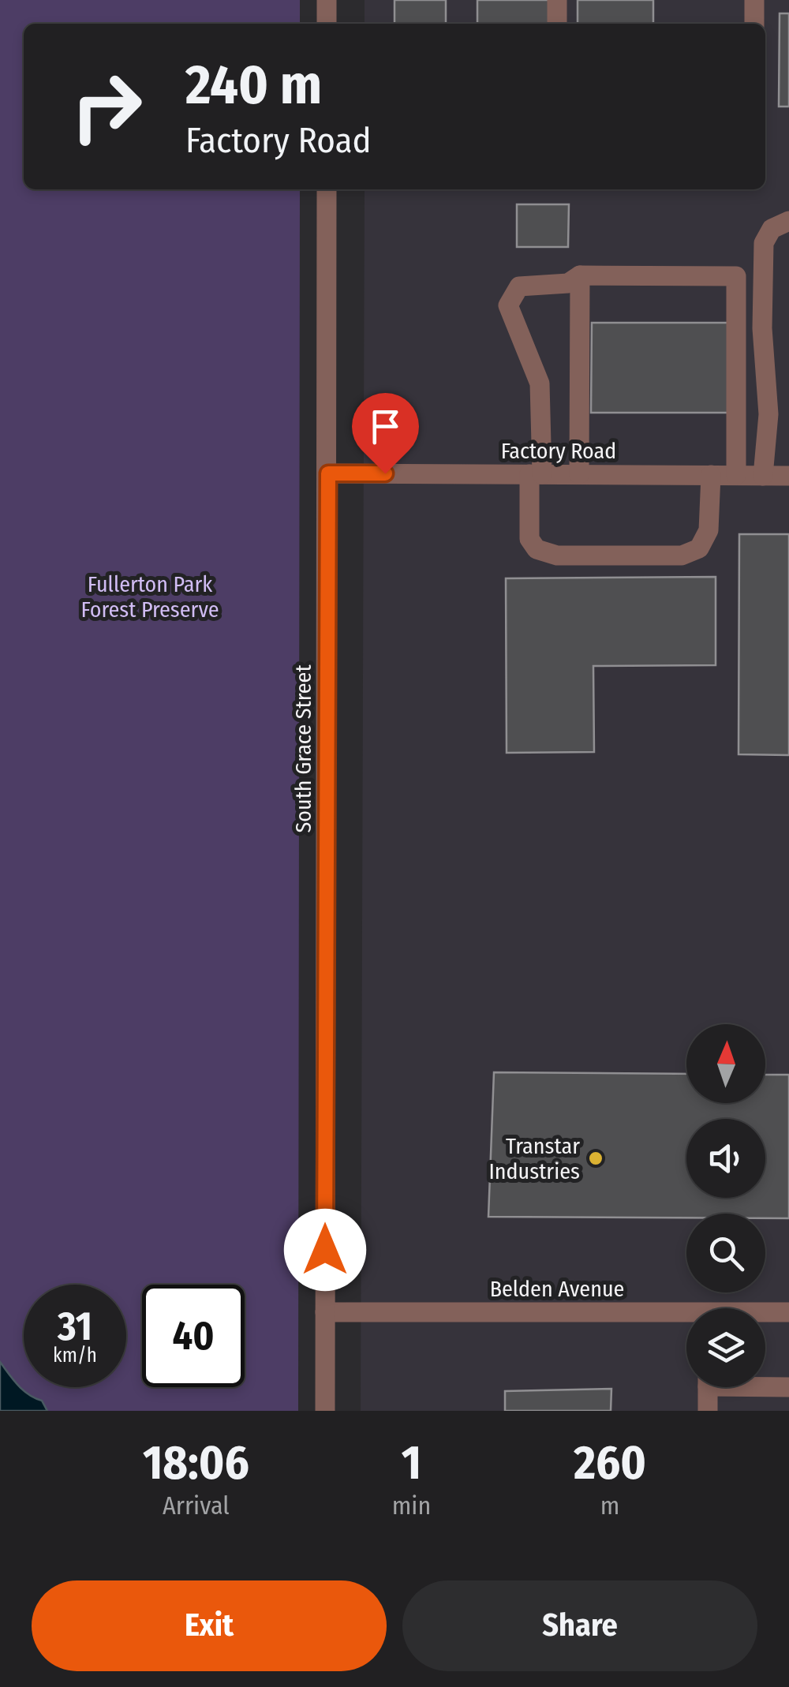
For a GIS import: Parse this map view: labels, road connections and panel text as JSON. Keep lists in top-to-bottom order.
{
  "streets": {
    "street": ["Factory Road", "South Grace Street", "Belden Avenue"]
  },
  "crossings": [
    ["Factory Road", "South Grace Street"],
    ["South Grace Street", "Belden Avenue"]
  ],
  "parks": ["Fullerton Park Forest Preserve"],
  "places": ["Transtar Industries"],
  "north": "top",
  "page": {
    "turn": ["240 m", "Factory Road"],
    "speed": "31 km/h",
    "limit": "40",
    "eta": [
      "18:06",
      "Arrival",
      "1",
      "min",
      "260",
      "m"
    ],
    "buttons": ["Exit", "Share"]
  }
}
